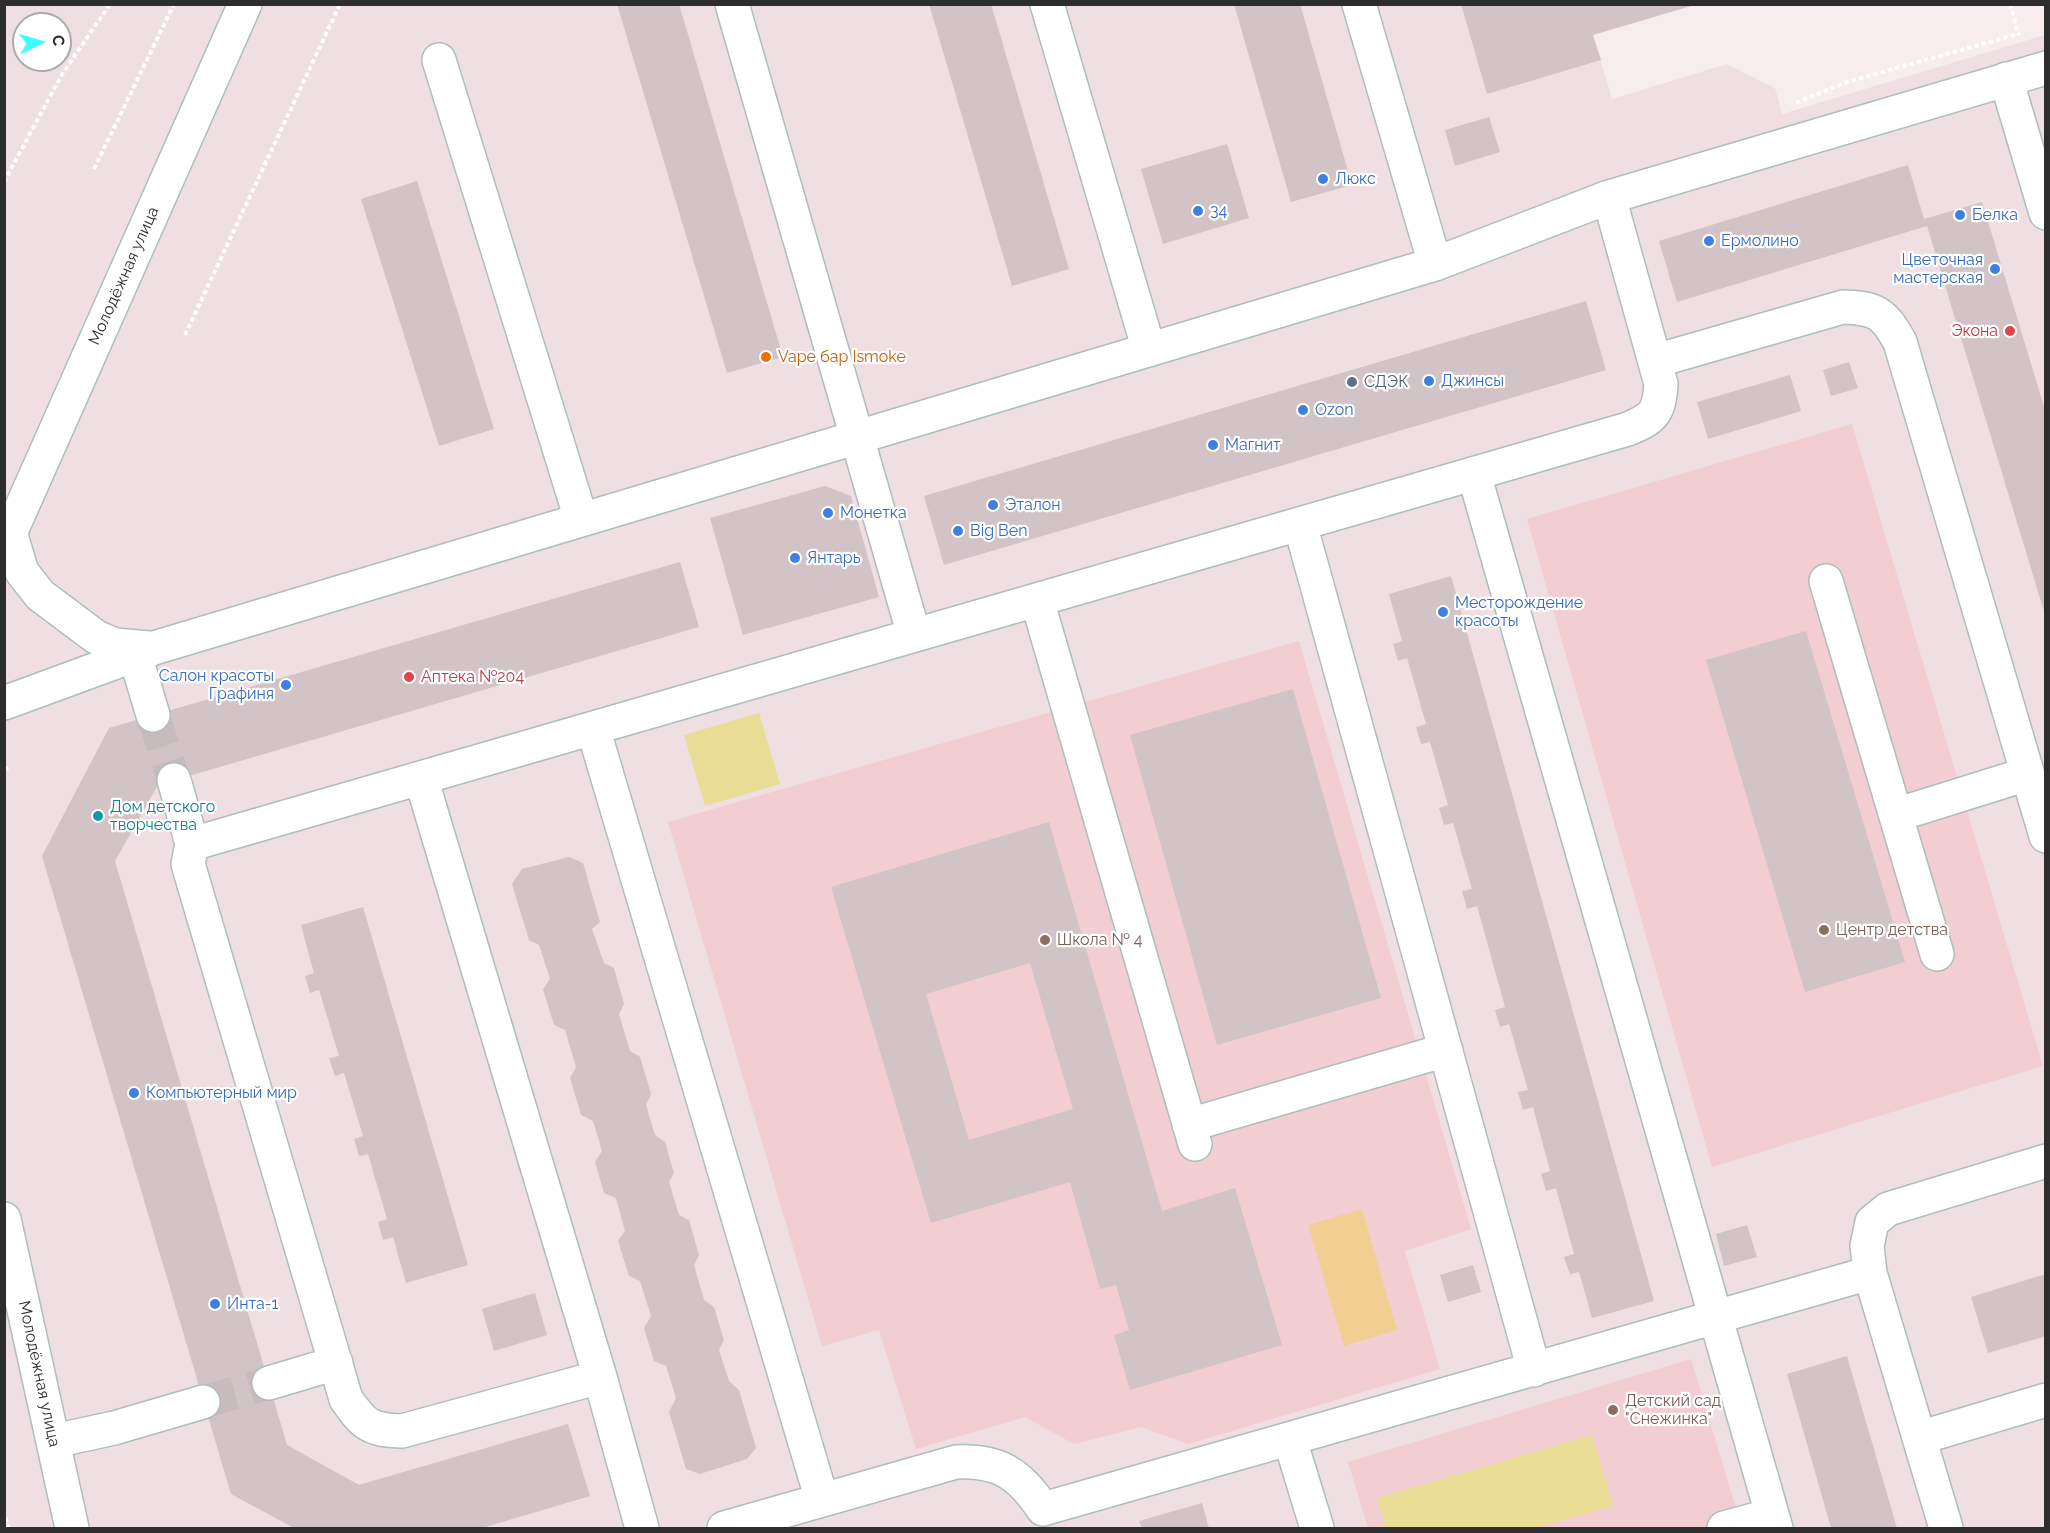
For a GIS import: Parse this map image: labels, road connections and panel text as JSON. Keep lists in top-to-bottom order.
{
  "streets": {
    "street": ["Молодёжная улица"]
  },
  "places": [
    "Люкс",
    "34",
    "Белка",
    "Ермолино",
    "Цветочная мастерская",
    "Экона",
    "Vape бар Ismoke",
    "Джинсы",
    "СДЭК",
    "Ozon",
    "Магнит",
    "Эталон",
    "Монетка",
    "Big Ben",
    "Янтарь",
    "Месторождение красоты",
    "Аптека №204",
    "Салон красоты Графиня",
    "Дом детского творчества",
    "Центр детства",
    "Школа № 4",
    "Компьютерный мир",
    "Инта-1",
    "Детский сад \"Снежинка\""
  ],
  "north": "right"
}
